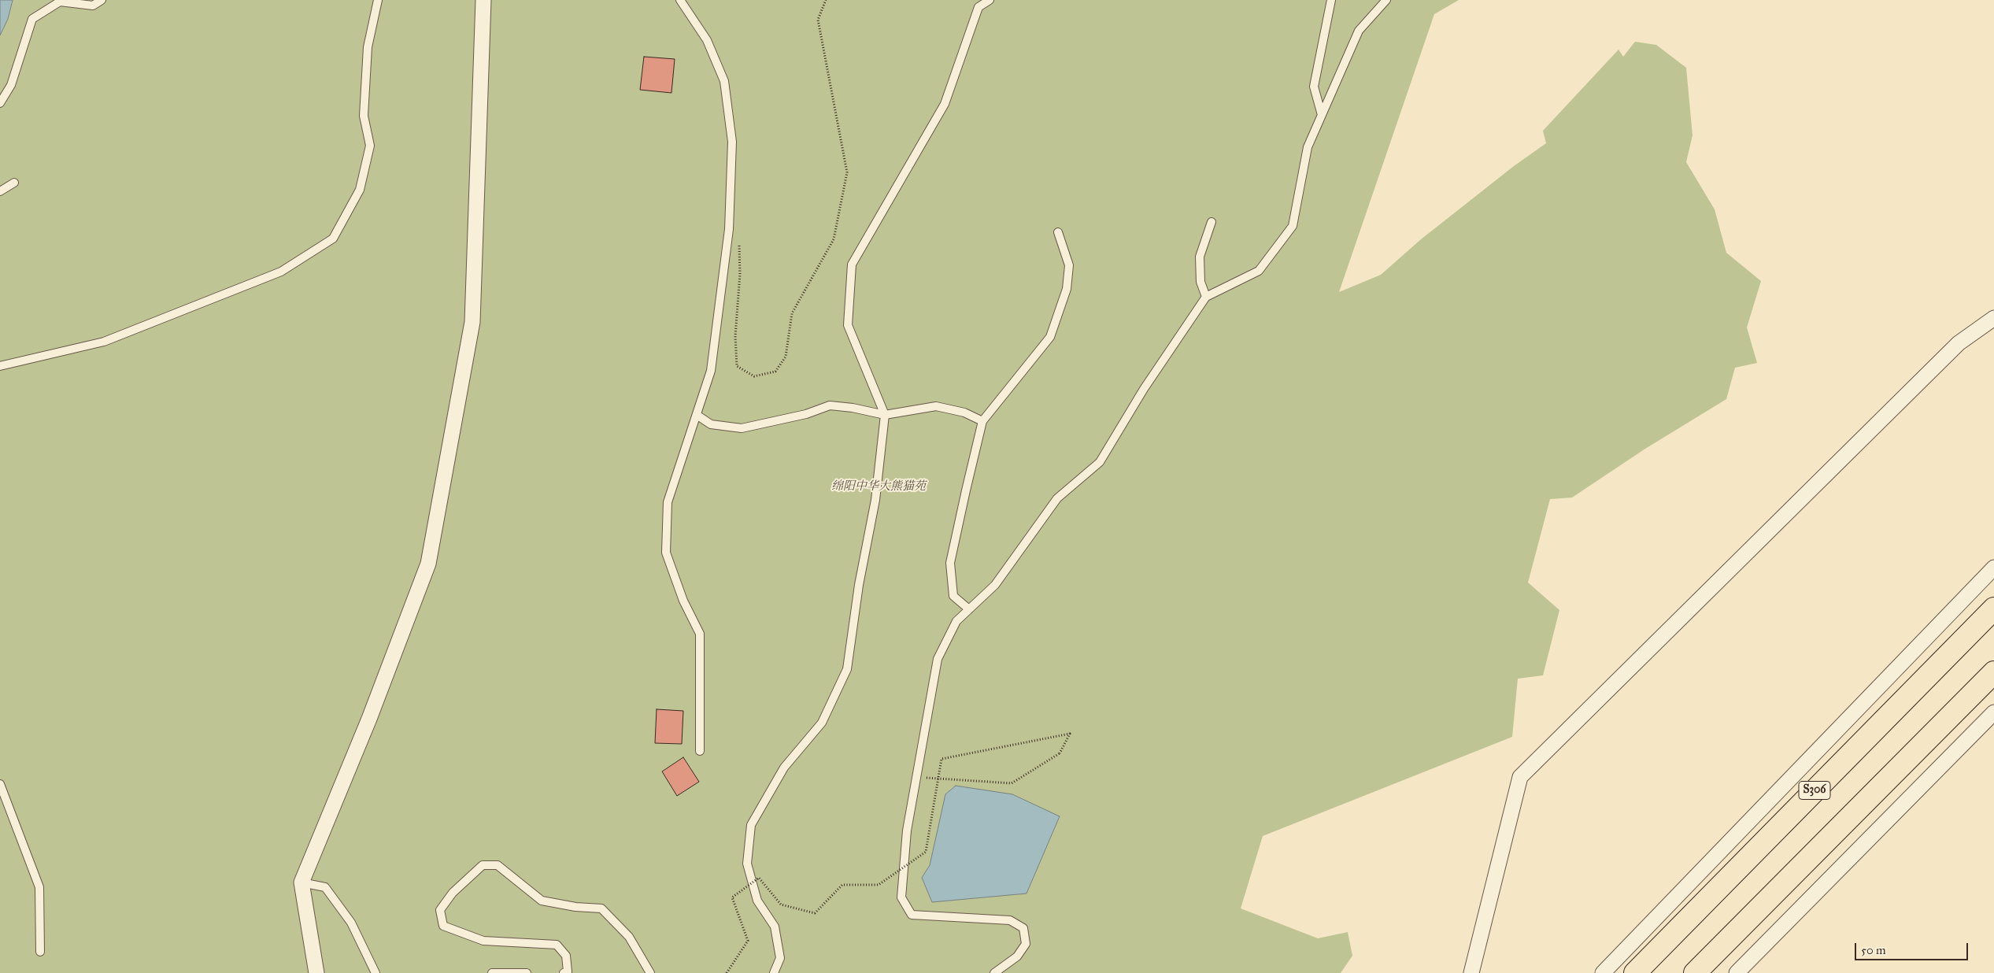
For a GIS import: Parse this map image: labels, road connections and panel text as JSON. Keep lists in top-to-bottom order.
{
  "streets": {
    "main road": ["S306"]
  },
  "parks": ["绵阳中华大熊猫苑"],
  "scale_bar": "50 m"
}
